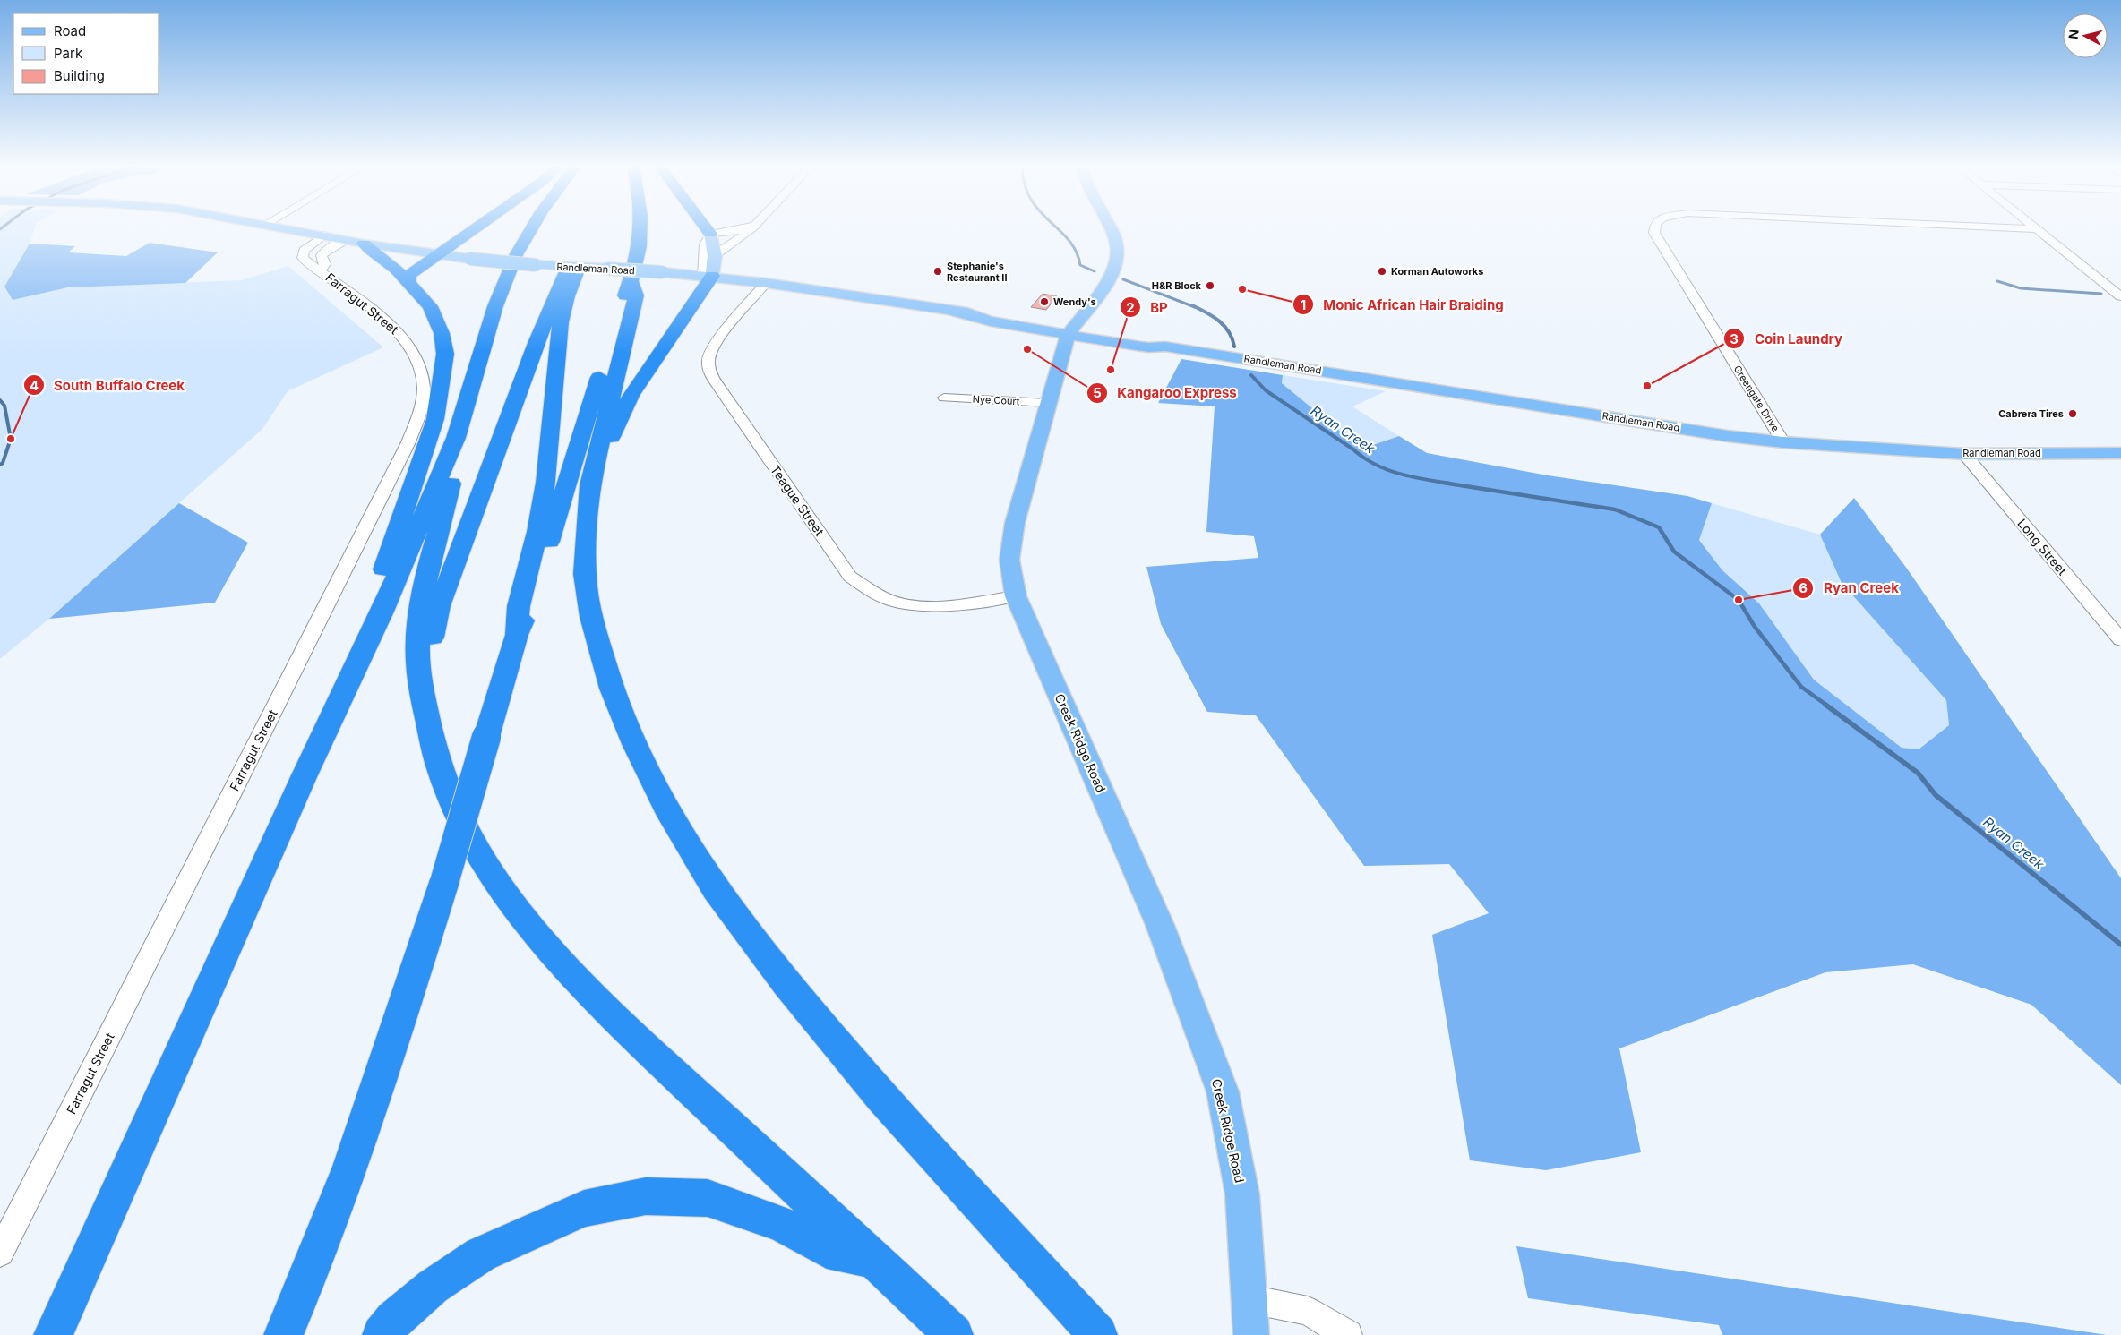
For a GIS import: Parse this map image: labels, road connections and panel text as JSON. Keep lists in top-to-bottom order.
{
  "streets": {
    "main road": ["Randleman Road", "Creek Ridge Road"],
    "street": [
      "Farragut Street",
      "Greengate Drive",
      "Nye Court",
      "Teague Street",
      "Long Street"
    ]
  },
  "crossings": [
    ["Randleman Road", "Farragut Street"],
    ["Randleman Road", "Greengate Drive"],
    ["Randleman Road", "Teague Street"],
    ["Randleman Road", "Long Street"],
    ["Randleman Road", "Creek Ridge Road"],
    ["Nye Court", "Creek Ridge Road"],
    ["Teague Street", "Creek Ridge Road"]
  ],
  "water": ["Ryan Creek"],
  "places": [
    "Stephanie's Restaurant II",
    "Korman Autoworks",
    "H&R Block",
    "Monic African Hair Braiding",
    "Wendy's",
    "Kangaroo Express",
    "BP",
    "Coin Laundry",
    "Cabrera Tires",
    "South Buffalo Creek",
    "Ryan Creek"
  ],
  "legend": ["Road", "Park", "Building"],
  "north": "left"
}
